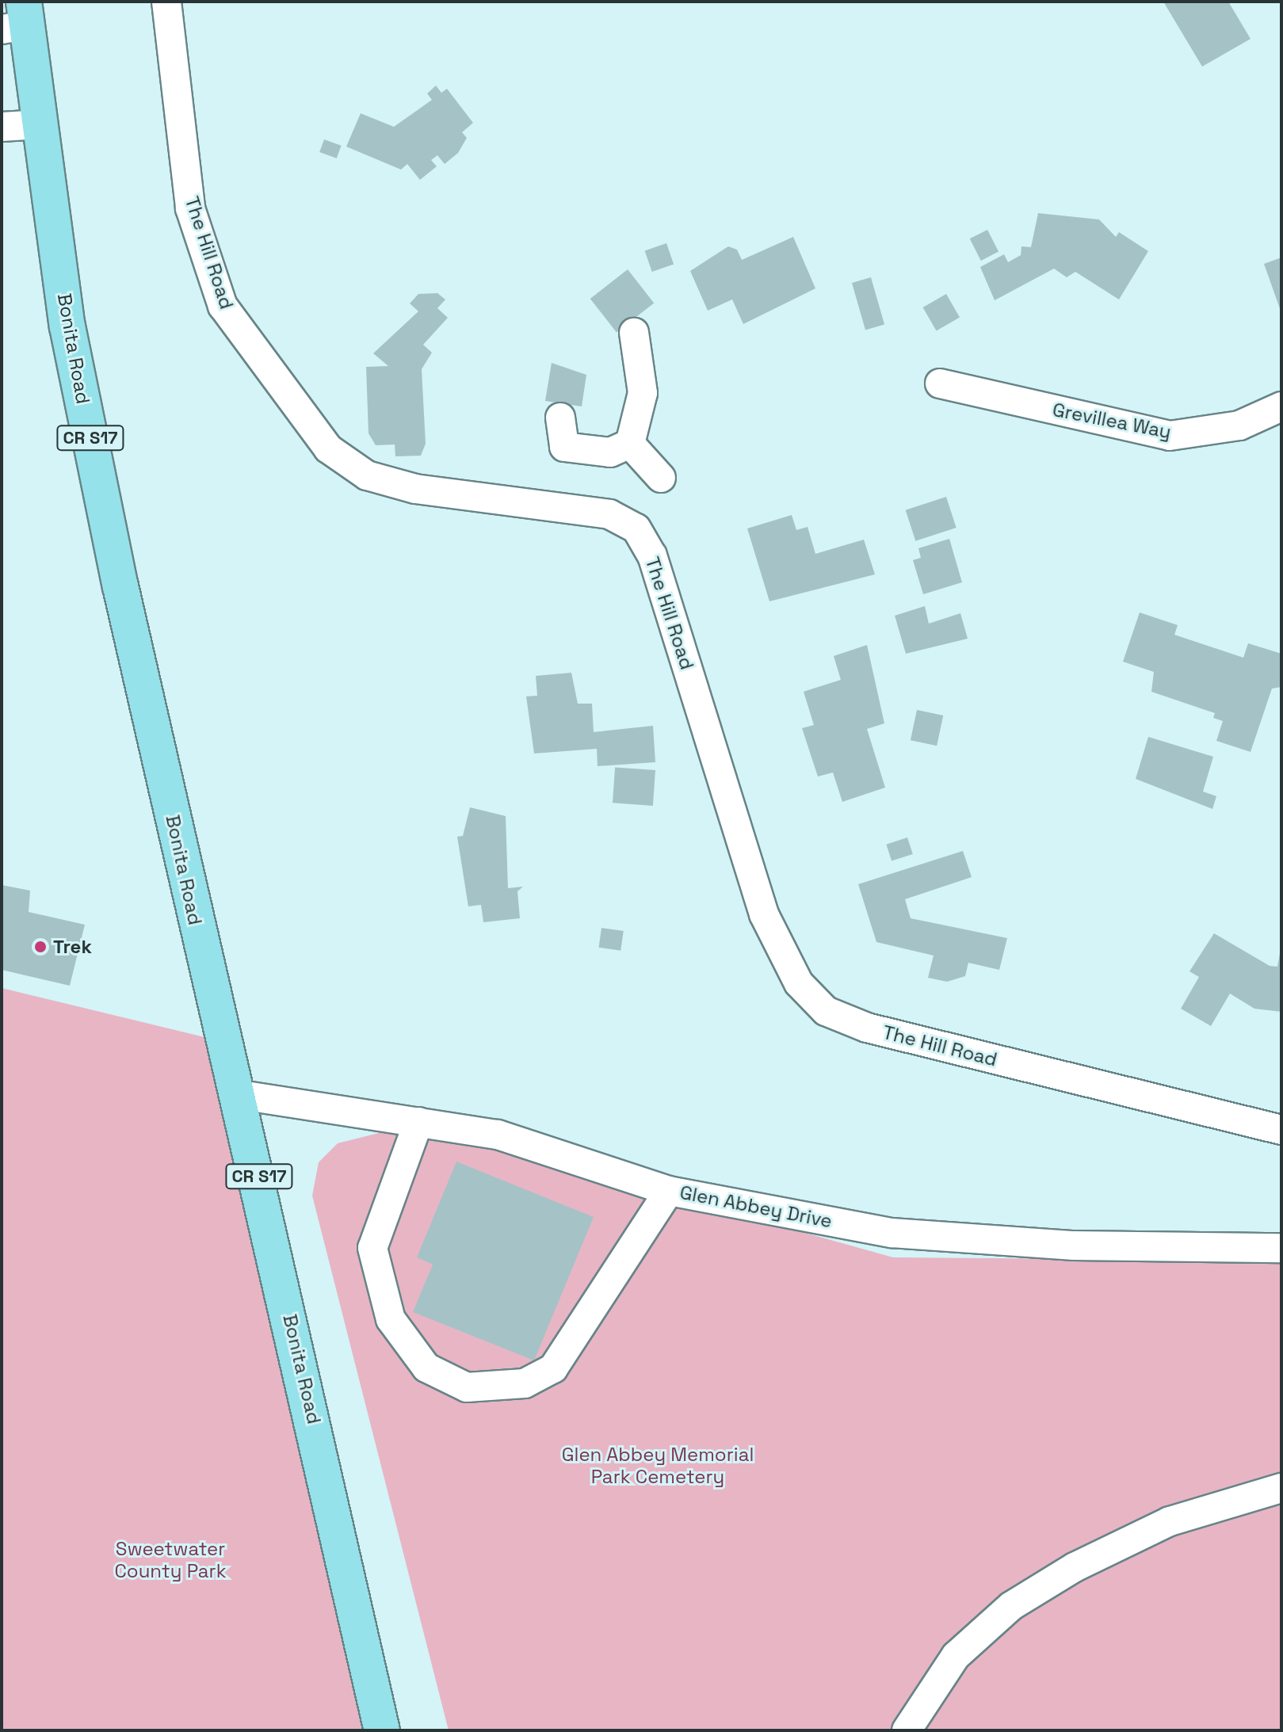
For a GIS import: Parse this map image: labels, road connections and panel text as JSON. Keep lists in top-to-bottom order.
{
  "streets": {
    "main road": ["Bonita Road", "CR S17"],
    "street": ["The Hill Road", "Grevillea Way", "Glen Abbey Drive"]
  },
  "crossings": [
    ["Bonita Road", "Glen Abbey Drive"]
  ],
  "parks": ["Glen Abbey Memorial Park Cemetery", "Sweetwater County Park"],
  "places": ["Trek"]
}
